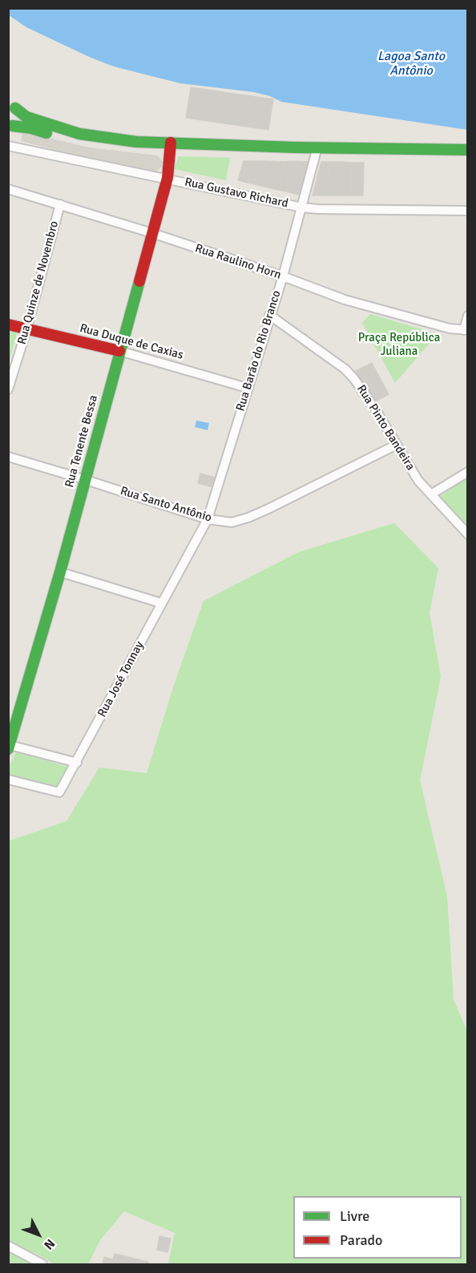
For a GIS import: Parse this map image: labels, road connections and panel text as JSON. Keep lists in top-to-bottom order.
{
  "streets": {
    "street": [
      "Rua Gustavo Richard",
      "Rua Raulino Horn",
      "Rua Quinze de Novembro",
      "Rua Duque de Caxias",
      "Rua Barão do Rio Branco",
      "Rua Pinto Bandeira",
      "Rua Tenente Bessa",
      "Rua Santo Antônio",
      "Rua José Tonnay"
    ]
  },
  "crossings": [
    ["Rua Gustavo Richard", "Rua Barão do Rio Branco"],
    ["Rua Gustavo Richard", "Rua Tenente Bessa"],
    ["Rua Raulino Horn", "Rua Quinze de Novembro"],
    ["Rua Raulino Horn", "Rua Barão do Rio Branco"],
    ["Rua Raulino Horn", "Rua Tenente Bessa"],
    ["Rua Quinze de Novembro", "Rua Duque de Caxias"],
    ["Rua Duque de Caxias", "Rua Barão do Rio Branco"],
    ["Rua Duque de Caxias", "Rua Tenente Bessa"],
    ["Rua Barão do Rio Branco", "Rua Pinto Bandeira"],
    ["Rua Barão do Rio Branco", "Rua Santo Antônio"],
    ["Rua Barão do Rio Branco", "Rua José Tonnay"],
    ["Rua Pinto Bandeira", "Rua Santo Antônio"],
    ["Rua Tenente Bessa", "Rua Santo Antônio"],
    ["Rua Santo Antônio", "Rua José Tonnay"]
  ],
  "water": ["Lagoa Santo Antônio"],
  "parks": ["Praça República Juliana"],
  "legend": ["Livre", "Parado"],
  "north": "bottom right"
}
